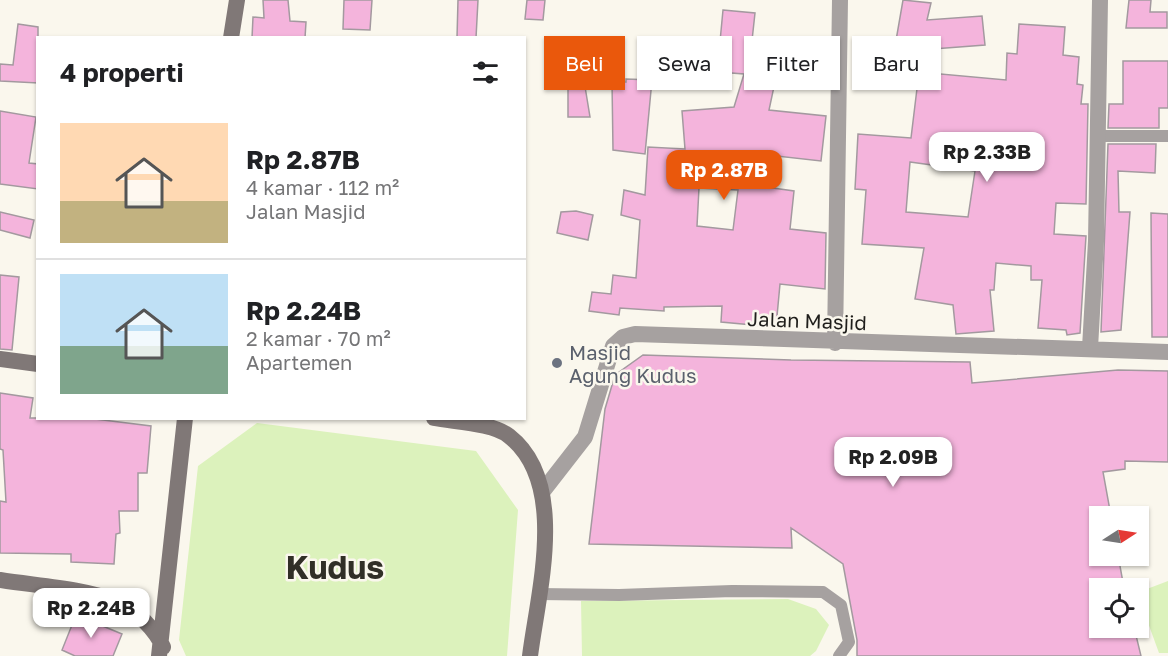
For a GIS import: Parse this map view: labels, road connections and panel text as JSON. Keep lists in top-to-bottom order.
{
  "streets": {
    "street": ["Jalan Masjid"]
  },
  "districts": ["Kudus"],
  "places": ["Masjid Agung Kudus"],
  "north": "right",
  "page": {
    "chip": [
      "Beli",
      "Sewa",
      "Filter",
      "Baru"
    ],
    "heading": "4 properti",
    "list": [
      {
        "name": "Rp 2.87B",
        "note": "4 kamar · 112 m² · Jalan Masjid"
      },
      {
        "name": "Rp 2.24B",
        "note": "2 kamar · 70 m² · Apartemen"
      }
    ],
    "price": [
      "Rp 2.33B",
      "Rp 2.87B",
      "Rp 2.09B",
      "Rp 2.24B"
    ]
  }
}
